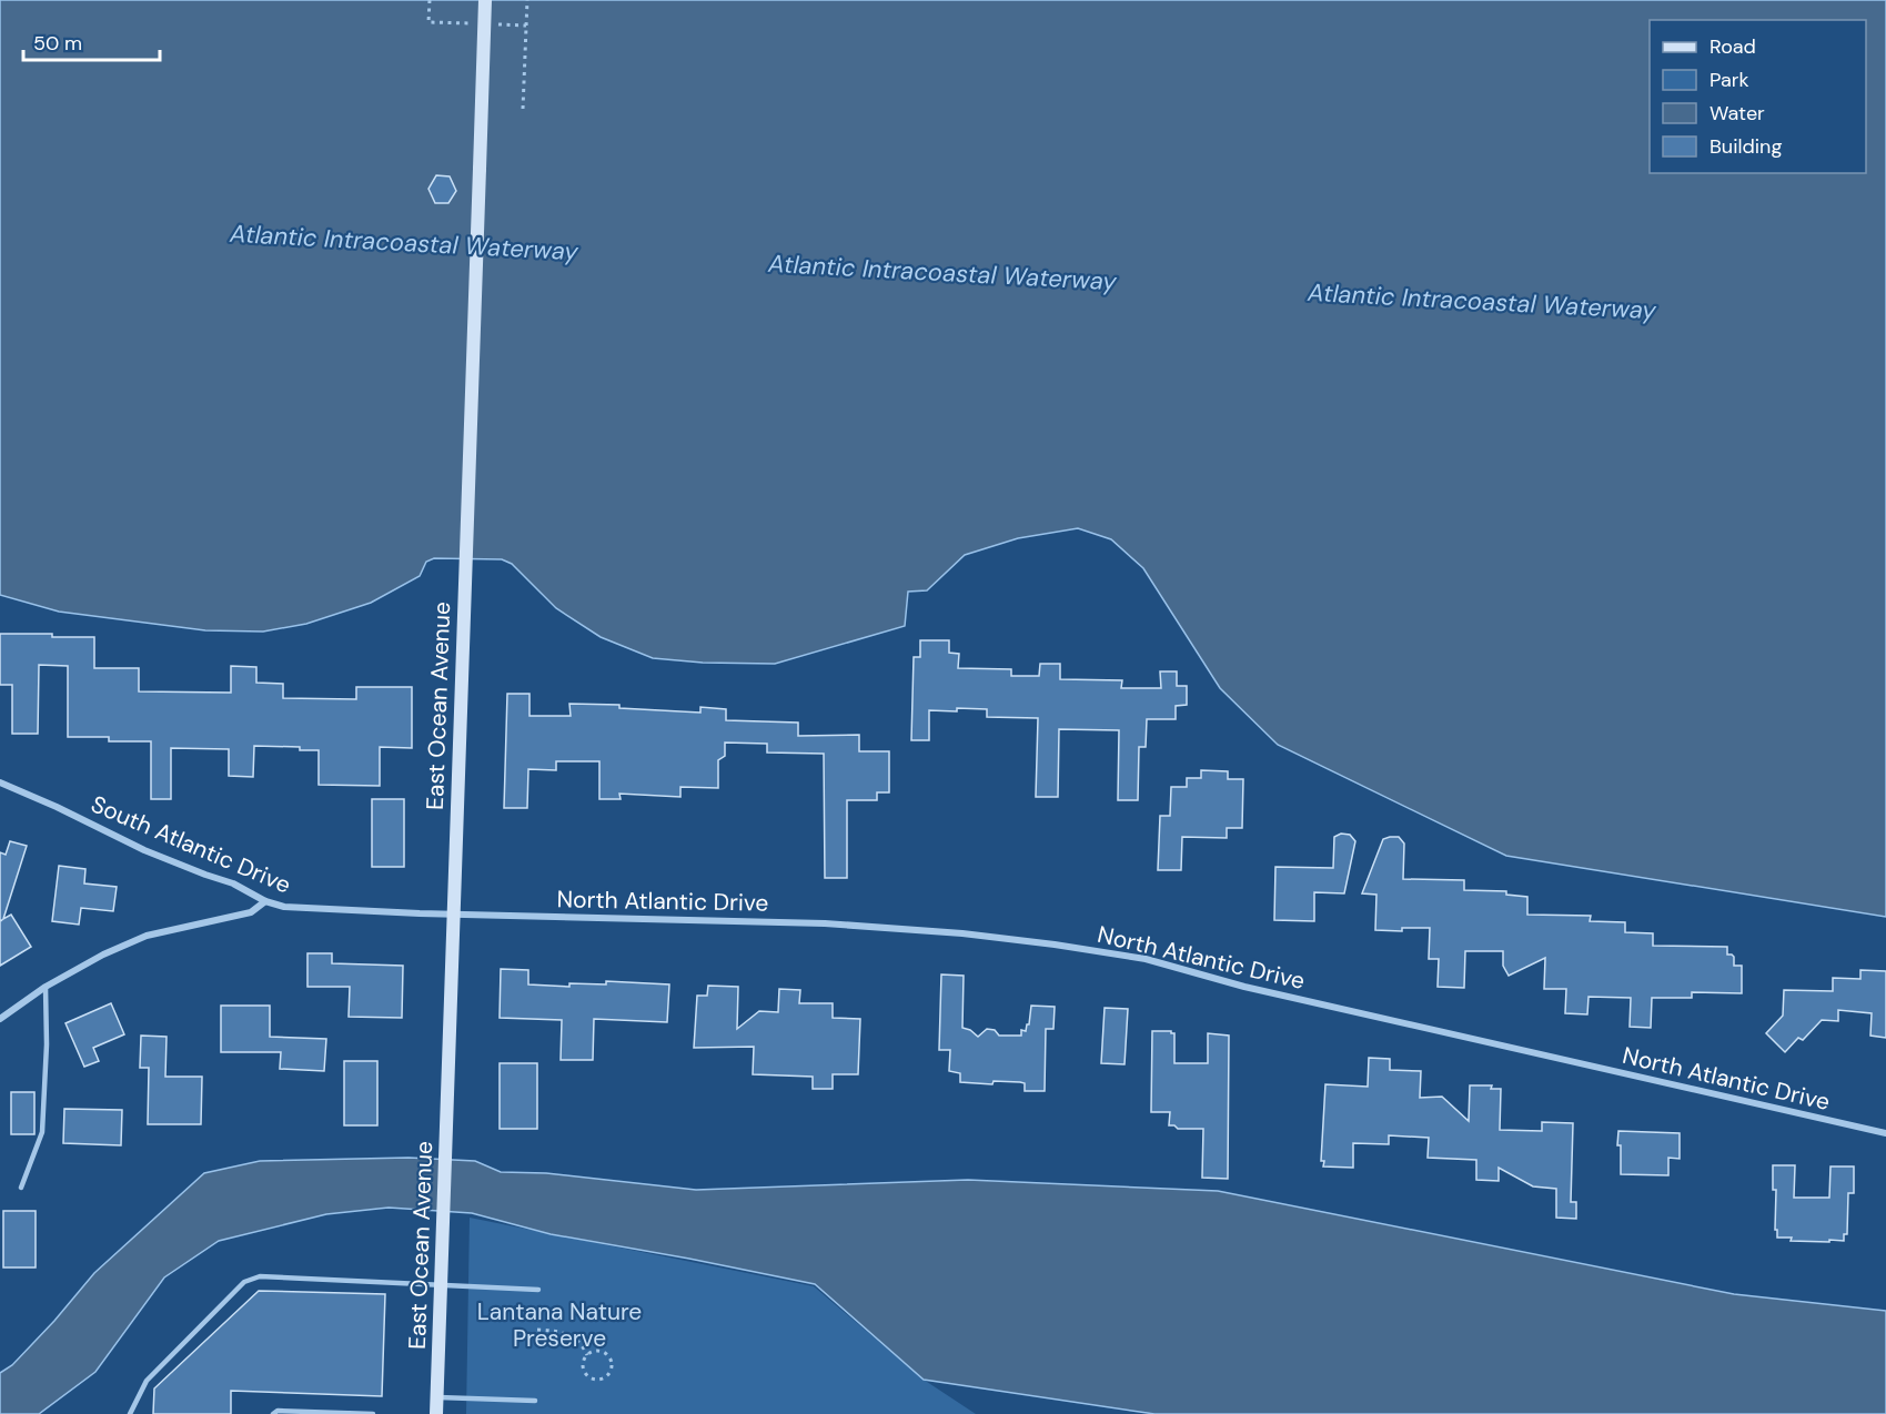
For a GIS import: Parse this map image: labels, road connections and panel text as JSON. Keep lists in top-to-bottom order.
{
  "streets": {
    "main road": ["East Ocean Avenue"],
    "street": ["South Atlantic Drive", "North Atlantic Drive"]
  },
  "crossings": [
    ["East Ocean Avenue", "South Atlantic Drive"],
    ["East Ocean Avenue", "North Atlantic Drive"],
    ["South Atlantic Drive", "North Atlantic Drive"]
  ],
  "water": ["Atlantic Intracoastal Waterway"],
  "parks": ["Lantana Nature Preserve"],
  "legend": [
    "Road",
    "Park",
    "Water",
    "Building"
  ],
  "scale_bar": "50 m"
}
